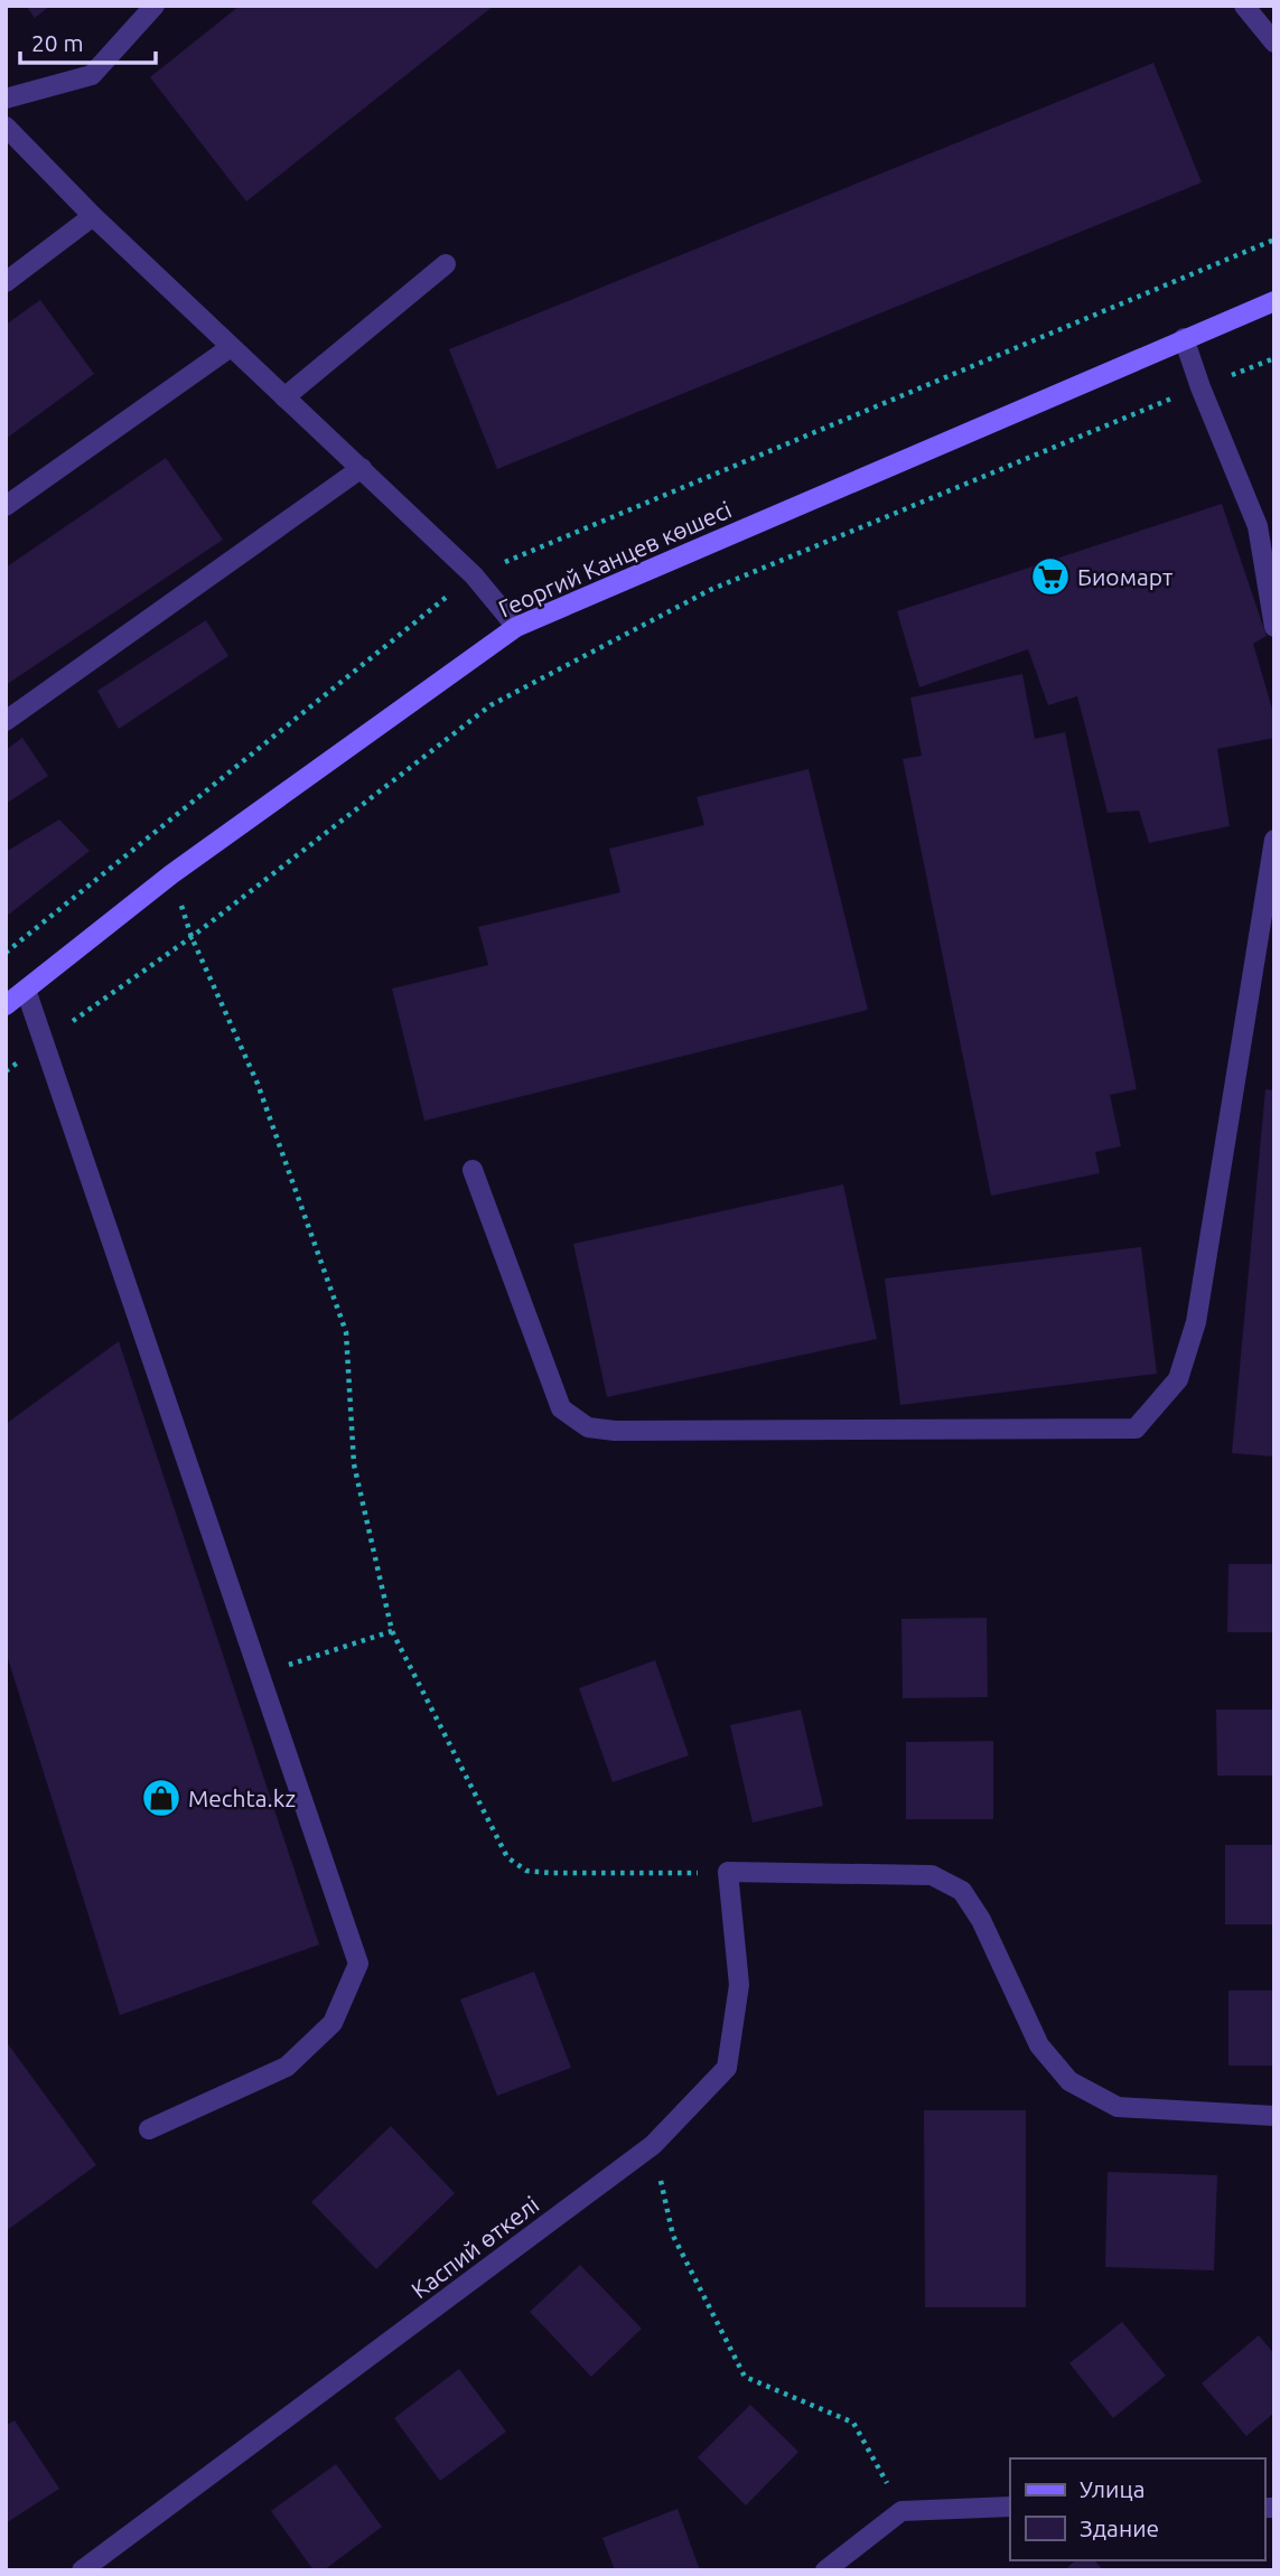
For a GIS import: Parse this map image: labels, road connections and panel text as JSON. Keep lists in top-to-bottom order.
{
  "streets": {
    "main road": ["Георгий Канцев көшесі"],
    "street": ["Каспий өткелі"]
  },
  "places": {
    "supermarket": ["Биомарт"],
    "shop": ["Mechta.kz"]
  },
  "legend": ["Улица", "Здание"],
  "scale_bar": "20 m"
}
